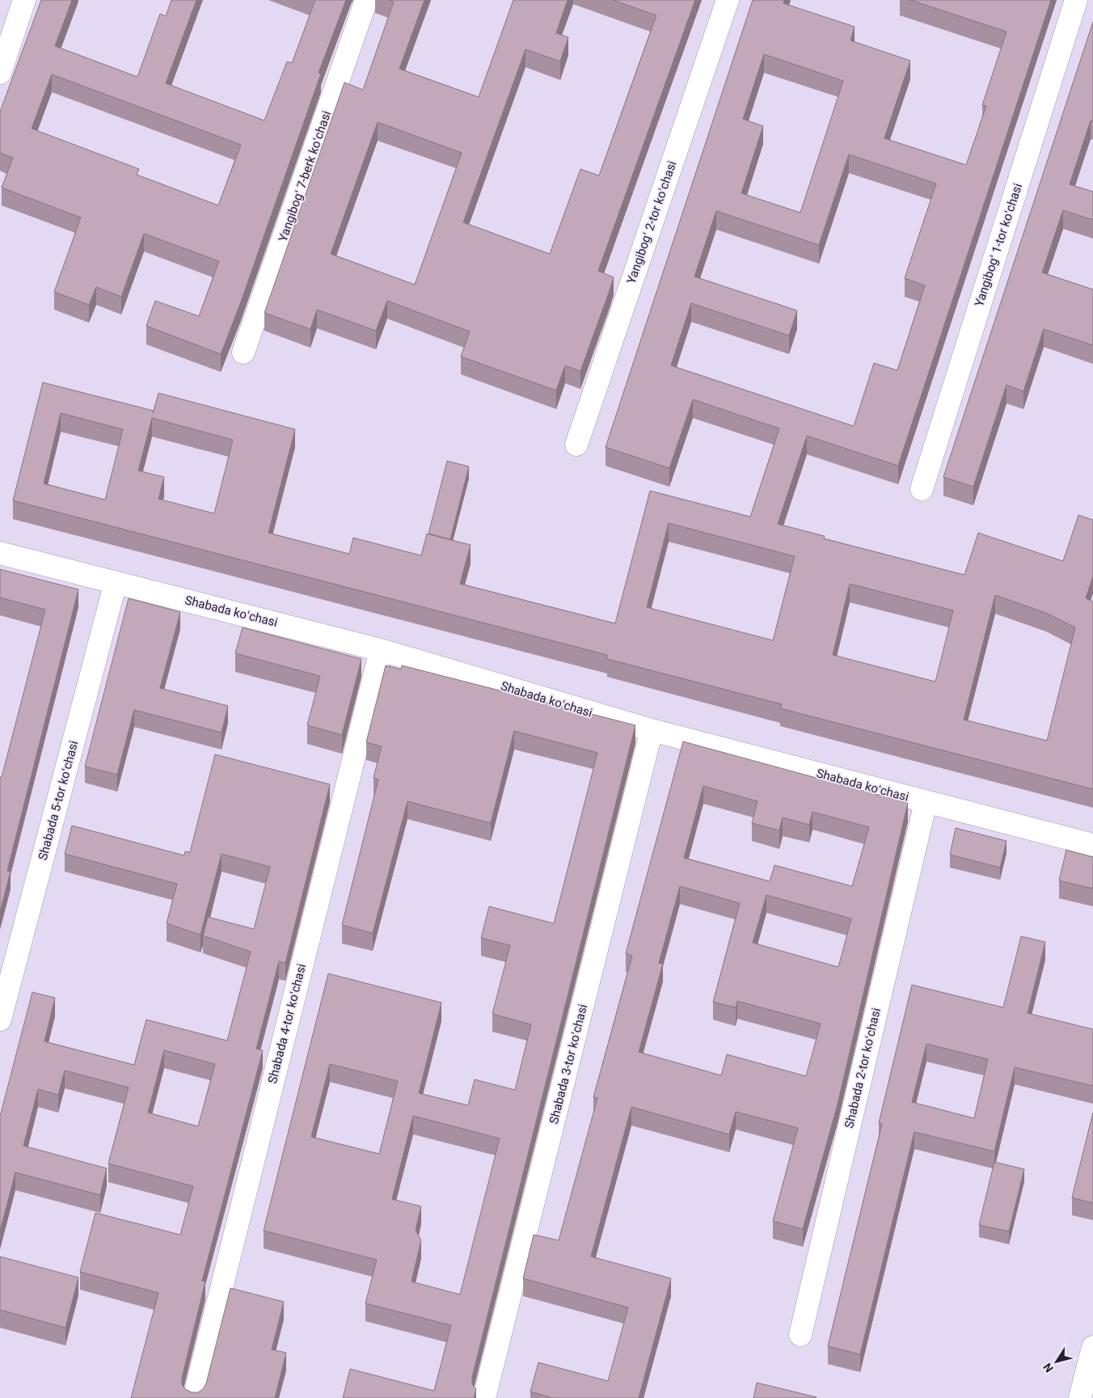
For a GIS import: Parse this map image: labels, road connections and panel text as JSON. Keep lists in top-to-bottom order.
{
  "streets": {
    "street": [
      "Yangibogʻ 7-berk koʻchasi",
      "Yangibogʻ 2-tor koʻchasi",
      "Yangibogʻ 1-tor koʻchasi",
      "Shabada koʻchasi",
      "Shabada 5-tor koʻchasi",
      "Shabada 4-tor koʻchasi",
      "Shabada 3-tor koʻchasi",
      "Shabada 2-tor koʻchasi"
    ]
  },
  "crossings": [
    ["Shabada koʻchasi", "Shabada 5-tor koʻchasi"],
    ["Shabada koʻchasi", "Shabada 4-tor koʻchasi"],
    ["Shabada koʻchasi", "Shabada 3-tor koʻchasi"],
    ["Shabada koʻchasi", "Shabada 2-tor koʻchasi"]
  ],
  "north": "bottom left"
}
